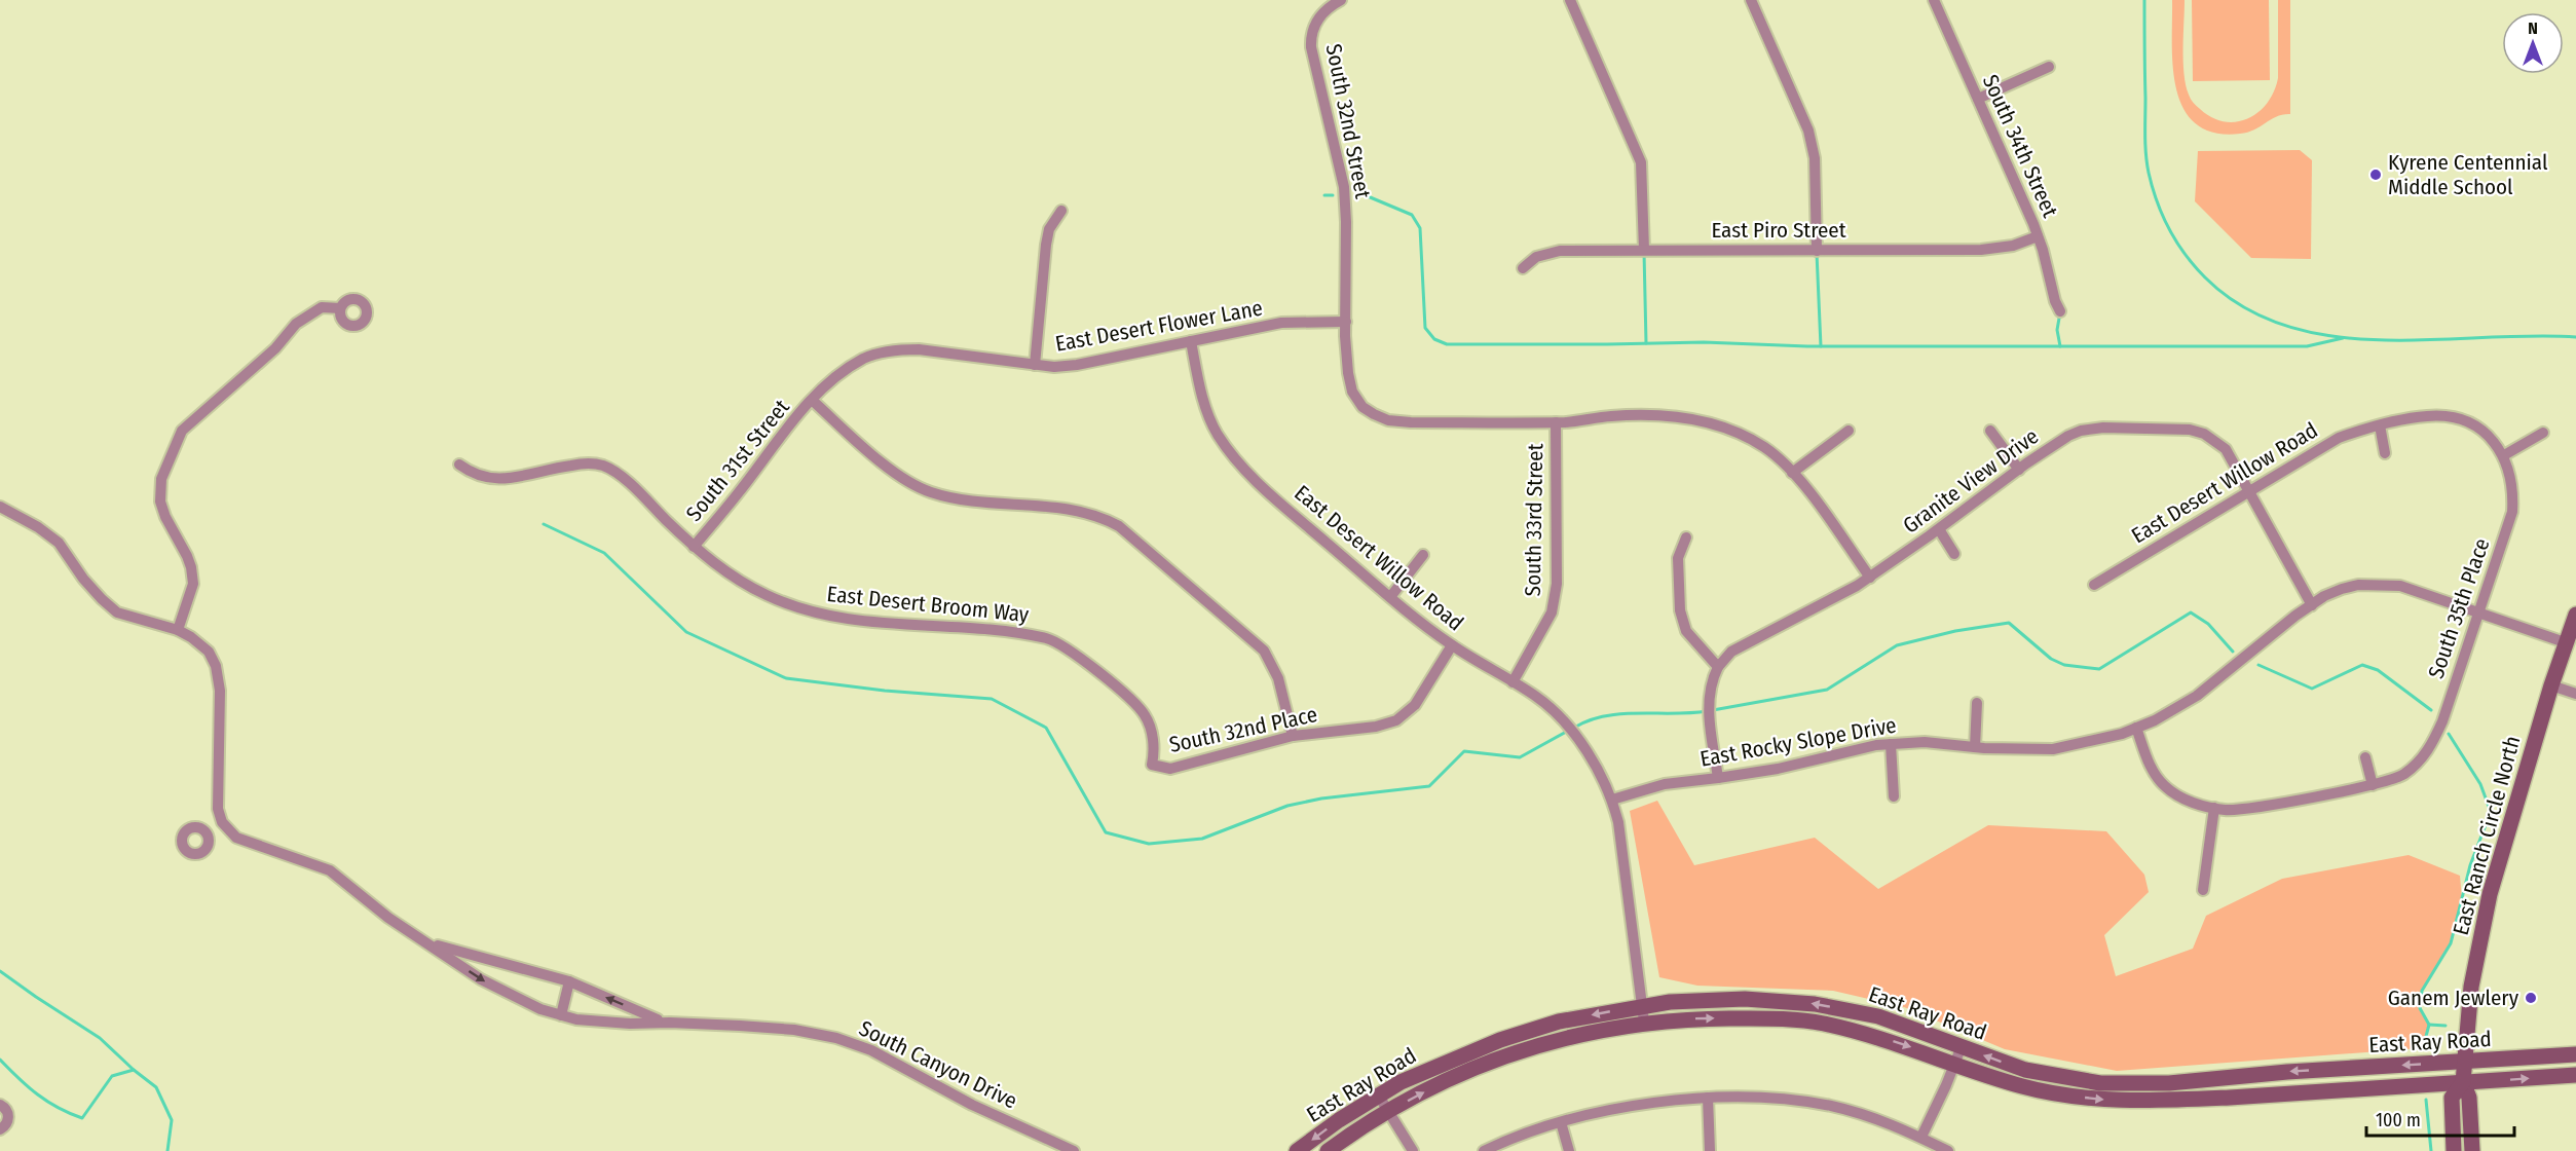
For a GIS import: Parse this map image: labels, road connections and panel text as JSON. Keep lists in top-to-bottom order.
{
  "streets": {
    "main road": ["East Ranch Circle North", "East Ray Road"],
    "street": [
      "South 32nd Street",
      "South 34th Street",
      "East Piro Street",
      "East Desert Flower Lane",
      "South 31st Street",
      "Granite View Drive",
      "East Desert Willow Road",
      "South 33rd Street",
      "East Desert Broom Way",
      "South 35th Place",
      "South 32nd Place",
      "East Rocky Slope Drive",
      "South Canyon Drive"
    ]
  },
  "crossings": [
    ["South 32nd Street", "East Desert Flower Lane"],
    ["South 32nd Street", "South 33rd Street"],
    ["South 34th Street", "East Piro Street"],
    ["East Desert Flower Lane", "South 31st Street"],
    ["East Desert Flower Lane", "East Desert Willow Road"],
    ["South 31st Street", "East Desert Broom Way"],
    ["Granite View Drive", "East Desert Willow Road"],
    ["Granite View Drive", "East Rocky Slope Drive"],
    ["East Desert Willow Road", "South 33rd Street"],
    ["East Desert Willow Road", "South 35th Place"],
    ["East Desert Willow Road", "South 32nd Place"],
    ["East Desert Willow Road", "East Rocky Slope Drive"],
    ["East Desert Broom Way", "South 32nd Place"],
    ["South 35th Place", "East Rocky Slope Drive"],
    ["East Rocky Slope Drive", "East Ranch Circle North"],
    ["East Ranch Circle North", "East Ray Road"]
  ],
  "places": ["Kyrene Centennial Middle School", "Ganem Jewlery"],
  "scale_bar": "100 m",
  "north": "top"
}
